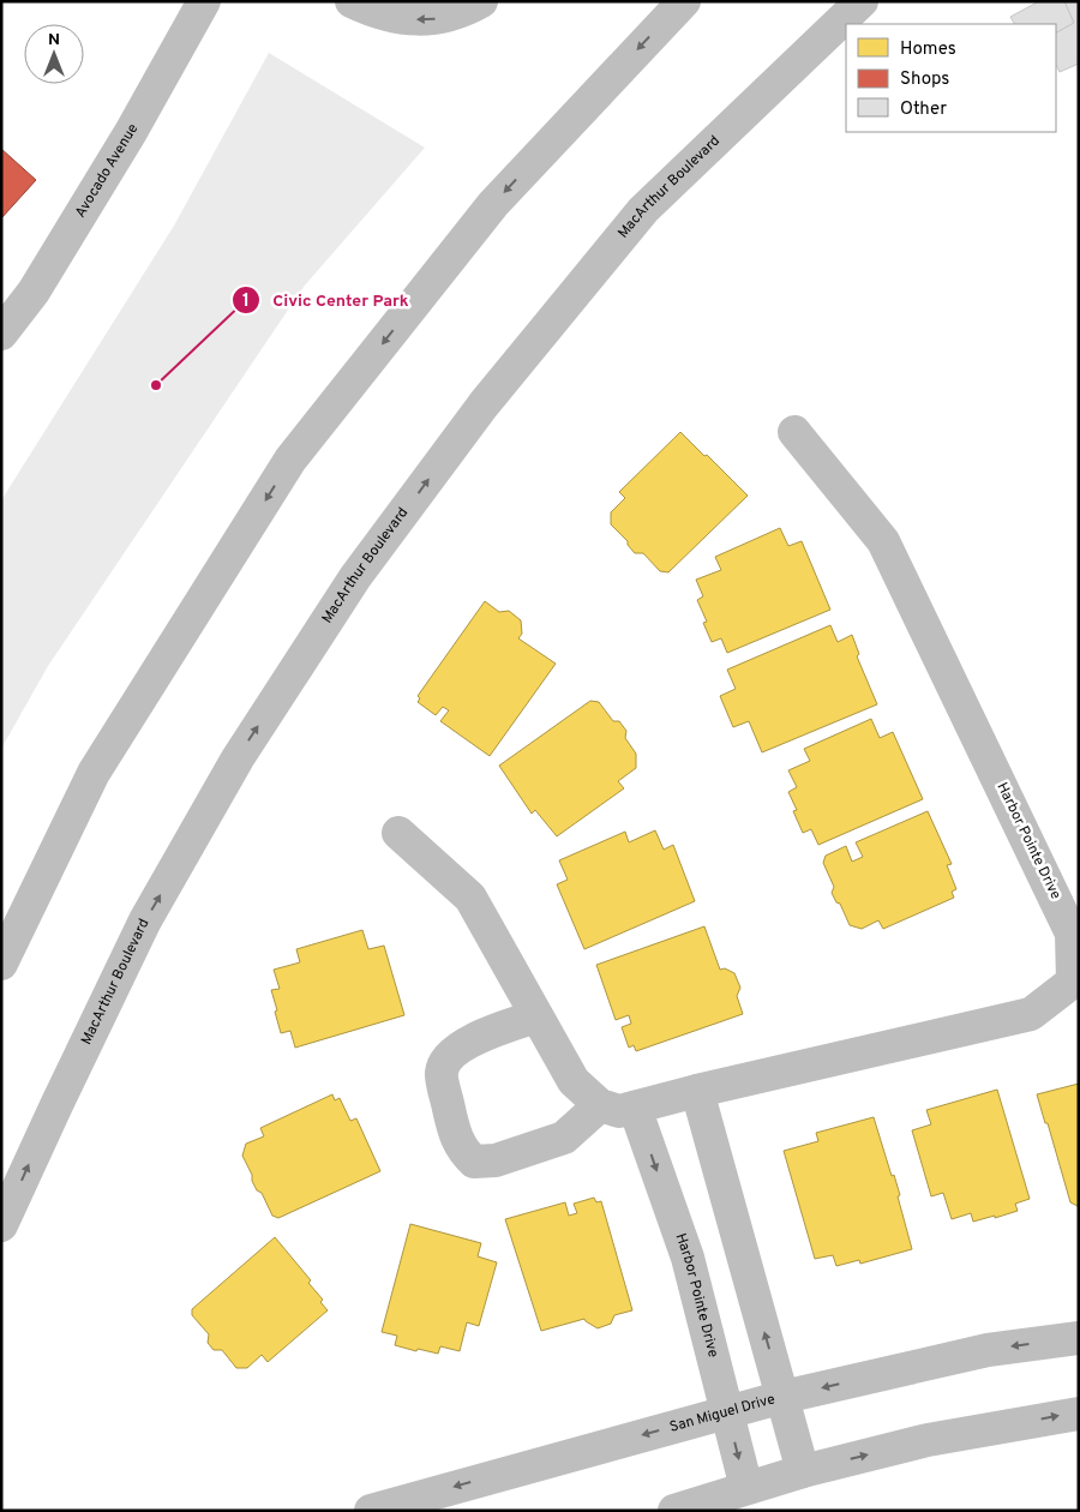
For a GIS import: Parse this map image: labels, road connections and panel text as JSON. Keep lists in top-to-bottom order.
{
  "streets": {
    "main road": [
      "Avocado Avenue",
      "MacArthur Boulevard",
      "Harbor Pointe Drive",
      "San Miguel Drive"
    ]
  },
  "crossings": [
    ["Harbor Pointe Drive", "San Miguel Drive"]
  ],
  "places": ["Civic Center Park"],
  "legend": ["Homes", "Shops", "Other"],
  "north": "top"
}
